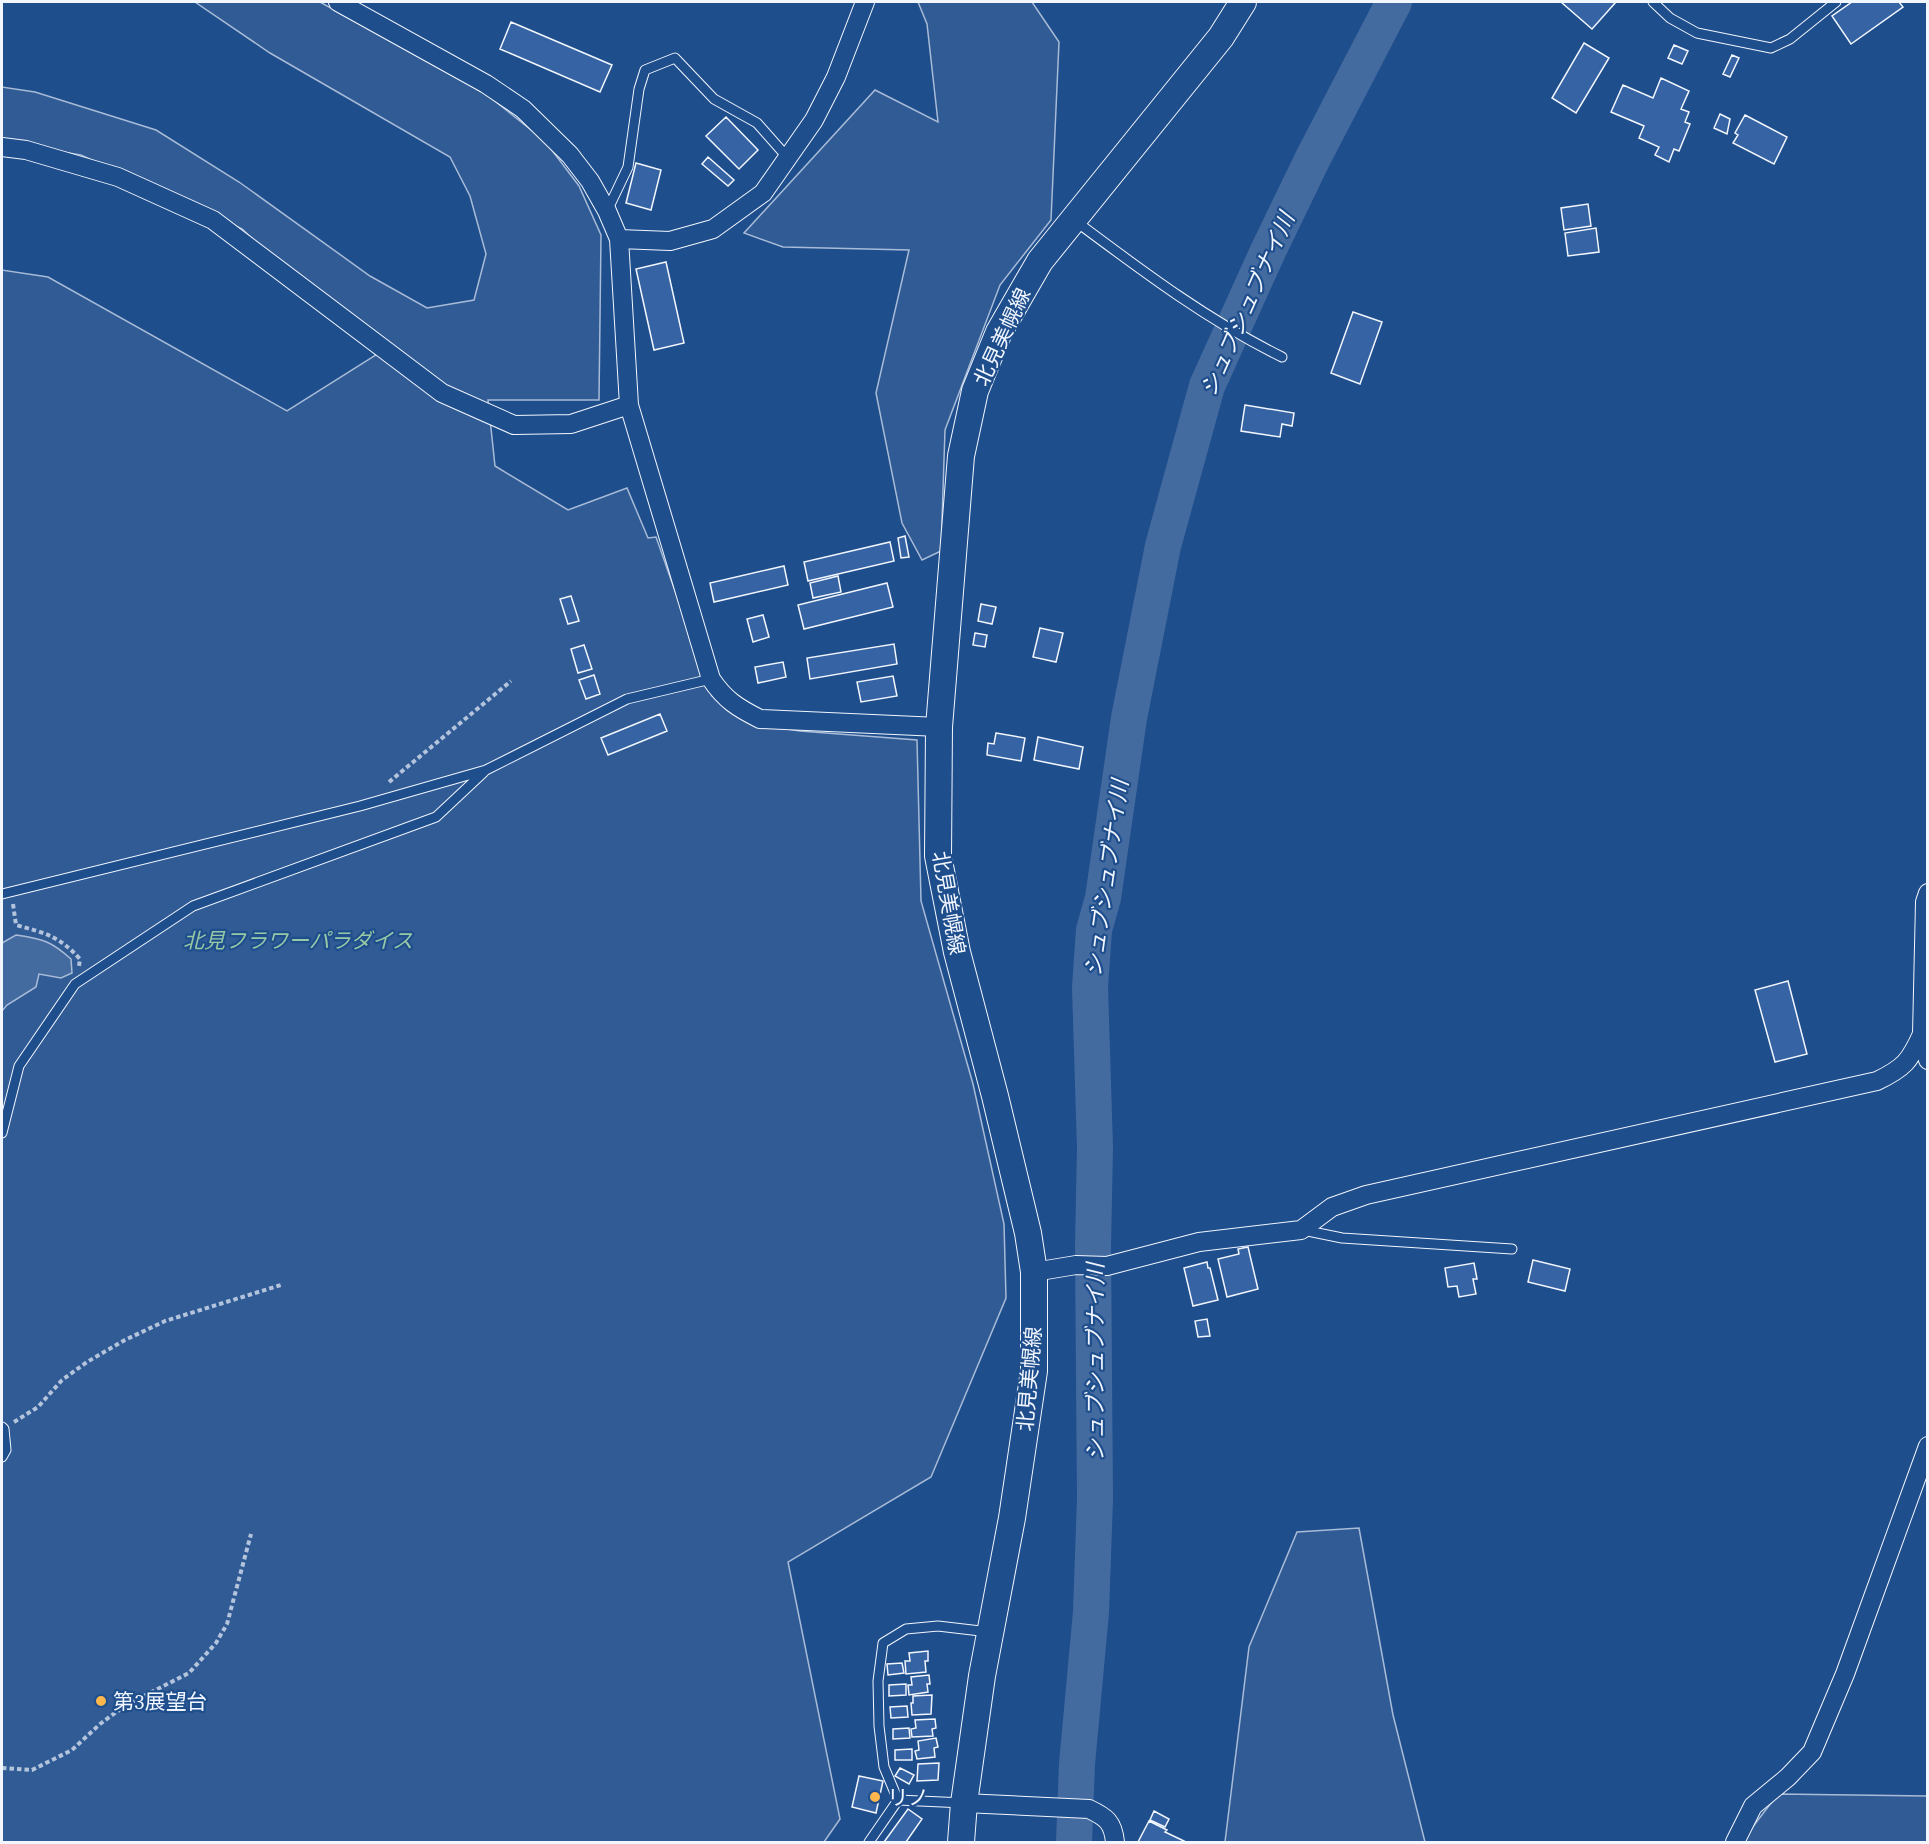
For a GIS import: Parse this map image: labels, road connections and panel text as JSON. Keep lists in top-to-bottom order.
{
  "streets": {
    "main road": ["北見美幌線"]
  },
  "water": ["シュブシュブナイ川"],
  "parks": ["北見フラワーパラダイス"],
  "places": ["第3展望台", "リノ"]
}
